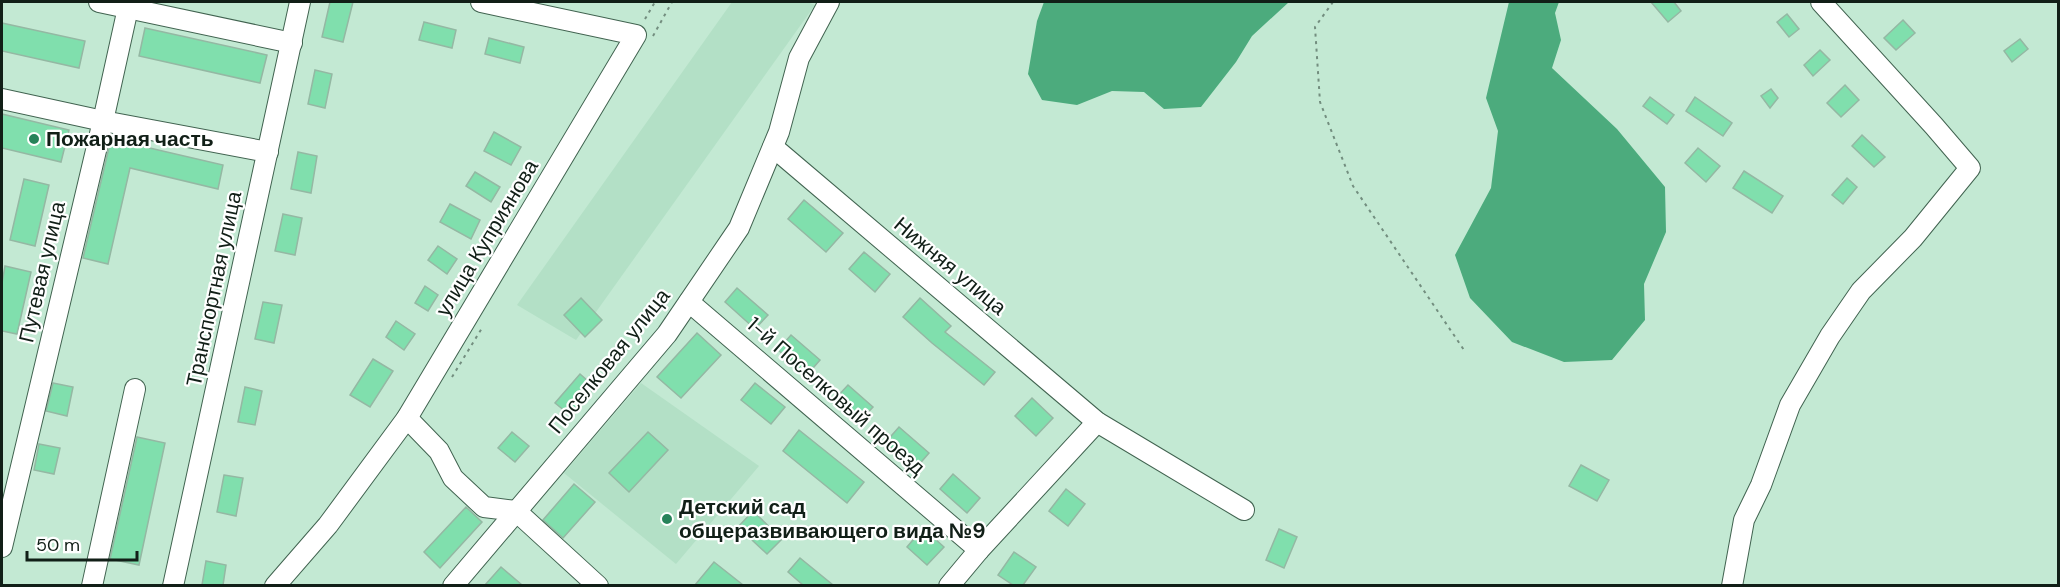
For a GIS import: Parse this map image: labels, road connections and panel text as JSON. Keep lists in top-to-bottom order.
{
  "streets": {
    "street": [
      "улица Куприянова",
      "Нижняя улица",
      "Путевая улица",
      "Транспортная улица",
      "Поселковая улица",
      "1-й Поселковый проезд"
    ]
  },
  "crossings": [
    ["Нижняя улица", "Поселковая улица"],
    ["Поселковая улица", "1-й Поселковый проезд"]
  ],
  "places": ["Пожарная часть", "Детский сад общеразвивающего вида №9"],
  "scale_bar": "50 m"
}
